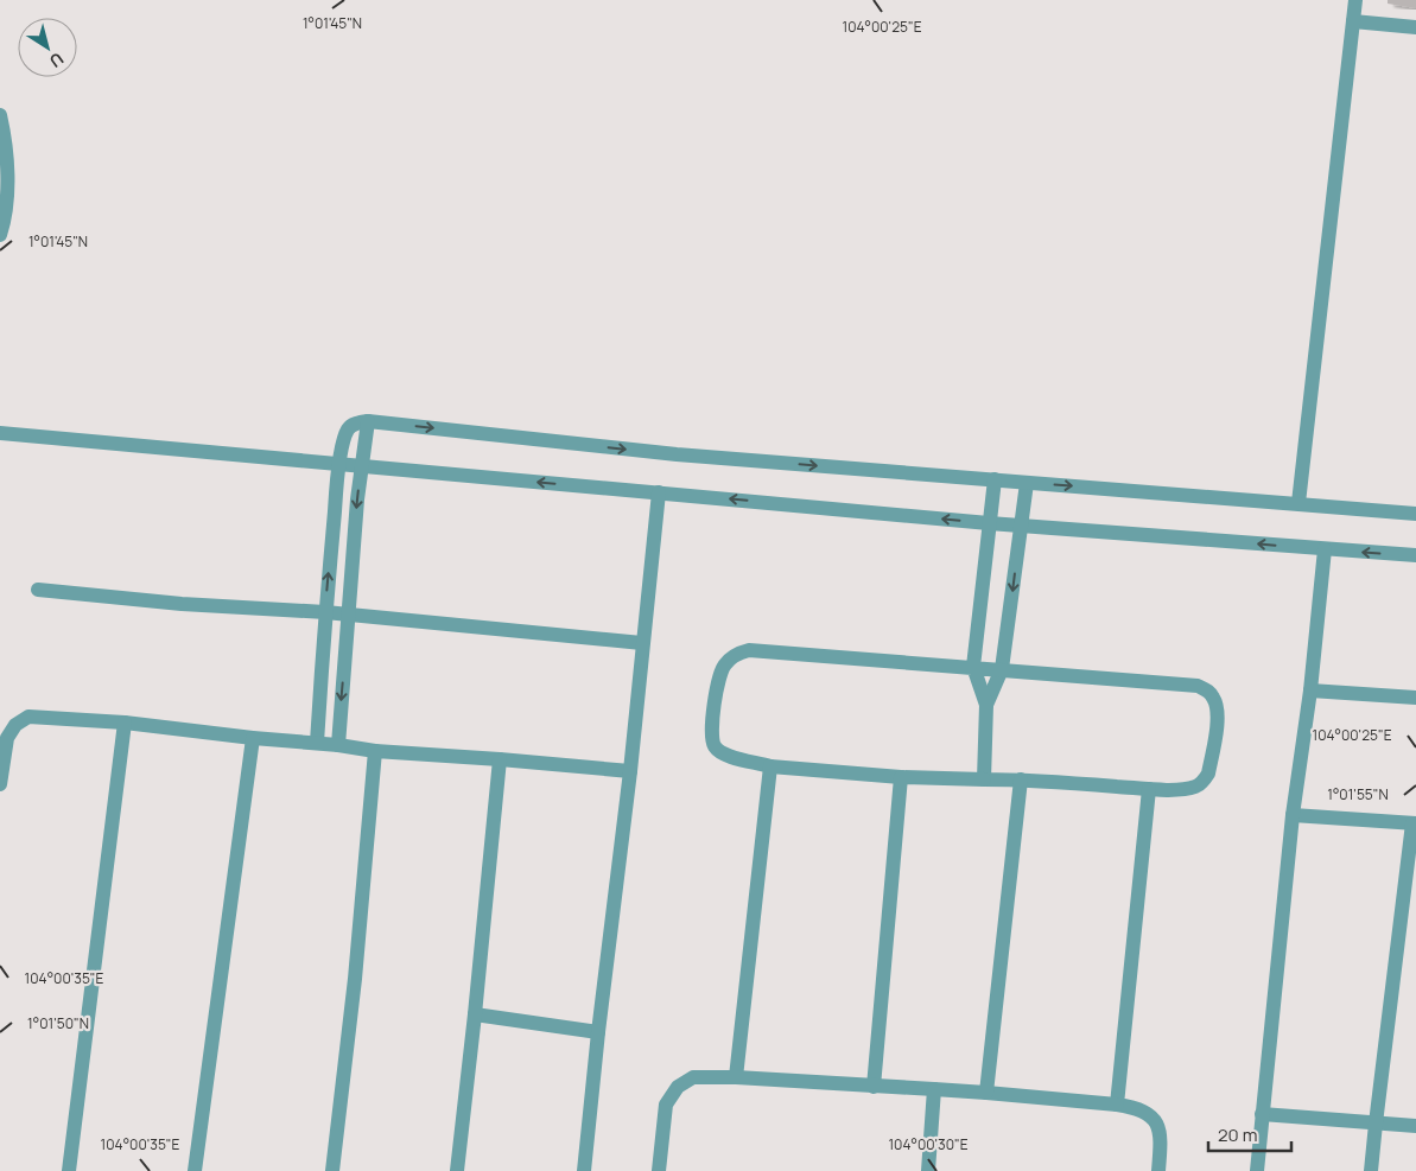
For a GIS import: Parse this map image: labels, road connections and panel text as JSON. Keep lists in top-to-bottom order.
{
  "scale_bar": "20 m",
  "north": "bottom right",
  "coordinates": [
    "1°01'45\"N",
    "104°00'25\"E",
    "1°01'55\"N",
    "104°00'35\"E",
    "1°01'50\"N",
    "104°00'30\"E"
  ]
}
